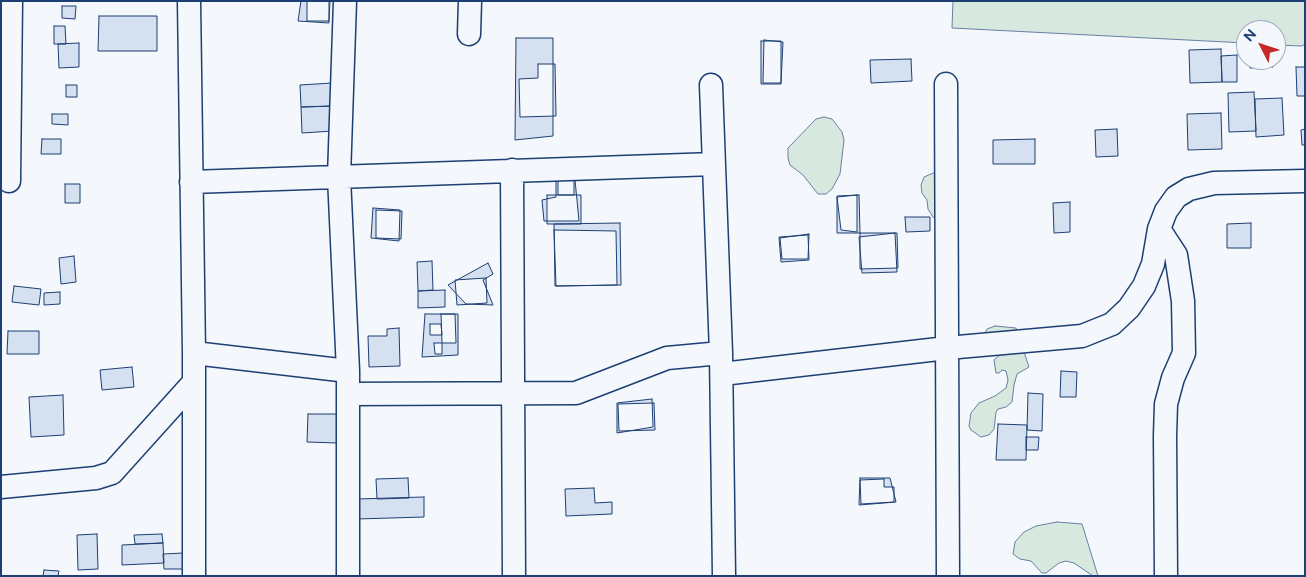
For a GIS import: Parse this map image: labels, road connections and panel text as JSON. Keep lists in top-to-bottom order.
{
  "north": "top left"
}
